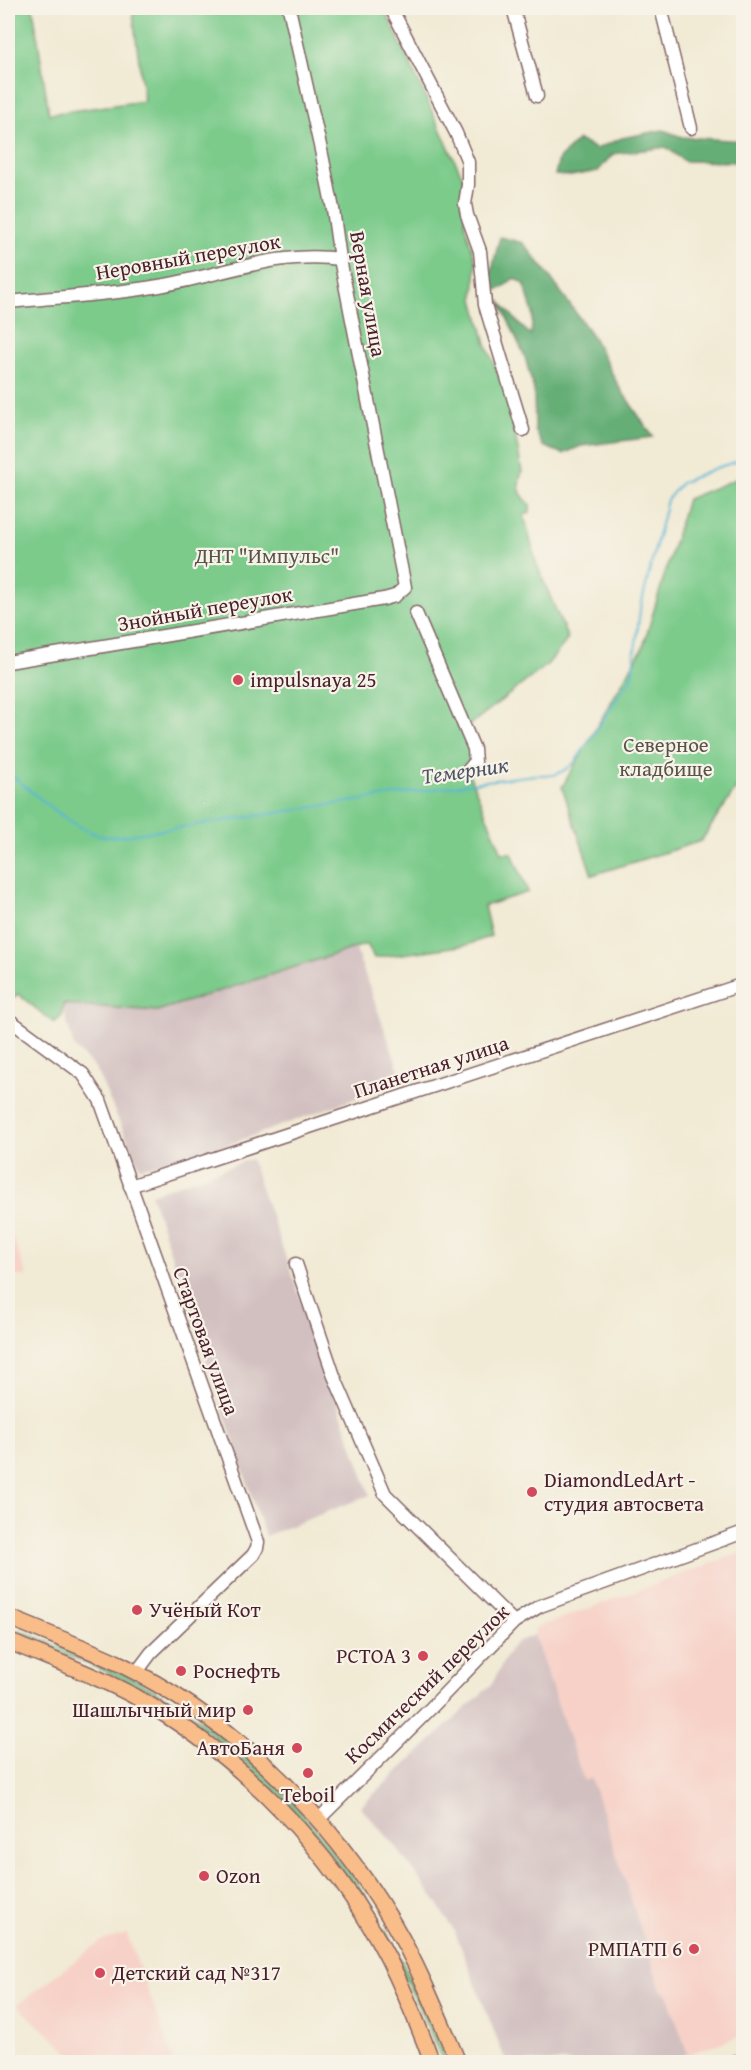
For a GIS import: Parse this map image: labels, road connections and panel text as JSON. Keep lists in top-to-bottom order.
{
  "streets": {
    "street": [
      "Неровный переулок",
      "Верная улица",
      "Знойный переулок",
      "Планетная улица",
      "Стартовая улица",
      "Космический переулок"
    ]
  },
  "crossings": [
    ["Неровный переулок", "Верная улица"],
    ["Верная улица", "Знойный переулок"],
    ["Планетная улица", "Стартовая улица"]
  ],
  "water": ["Темерник"],
  "parks": ["ДНТ \"Импульс\"", "Северное кладбище"],
  "places": [
    "impulsnaya 25",
    "DiamondLedArt - студия автосвета",
    "Учёный Кот",
    "РСТОА 3",
    "Роснефть",
    "Шашлычный мир",
    "АвтоБаня",
    "Teboil",
    "Ozon",
    "РМПАТП 6",
    "Детский сад №317"
  ]
}
